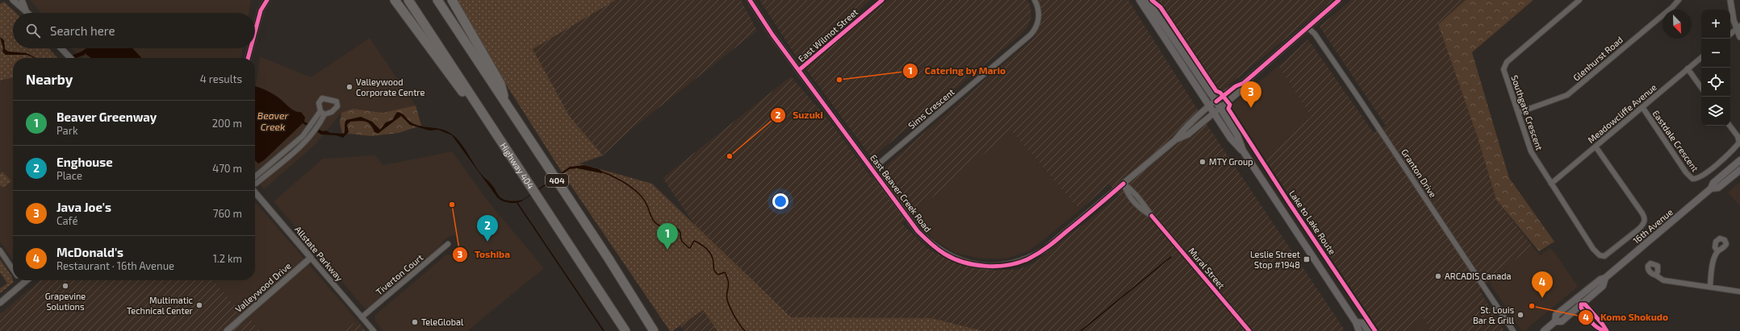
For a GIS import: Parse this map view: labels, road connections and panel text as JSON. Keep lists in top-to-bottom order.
{
  "streets": {
    "highway": ["Highway 404", "404"],
    "main road": ["16th Avenue"],
    "street": [
      "East Wilmot Street",
      "Glenhurst Road",
      "Sims Crescent",
      "Southgate Crescent",
      "Meadowcliffe Avenue",
      "Eastdale Crescent",
      "Granton Drive",
      "East Beaver Creek Road",
      "Allstate Parkway",
      "Mural Street",
      "Tiverton Court",
      "Valleywood Drive"
    ],
    "cycle path": ["Lake to Lake Route"]
  },
  "crossings": [
    ["East Wilmot Street", "East Beaver Creek Road"],
    ["Glenhurst Road", "Southgate Crescent"],
    ["Sims Crescent", "East Beaver Creek Road"],
    ["Southgate Crescent", "Meadowcliffe Avenue"],
    ["Meadowcliffe Avenue", "Eastdale Crescent"],
    ["East Beaver Creek Road", "Mural Street"],
    ["Allstate Parkway", "Tiverton Court"],
    ["Allstate Parkway", "Valleywood Drive"]
  ],
  "water": ["Beaver Creek"],
  "places": {
    "other": [
      "Catering by Mario",
      "Valleywood Corporate Centre",
      "Suzuki",
      "MTY Group",
      "Toshiba",
      "ARCADIS Canada",
      "Grapevine Solutions",
      "Multimatic Technical Center",
      "Komo Shokudo",
      "St. Louis Bar & Grill",
      "TeleGlobal"
    ],
    "transit": ["Leslie Street Stop #1948"]
  },
  "north": "bottom right",
  "page": {
    "map_buttons": ["+", "−"],
    "search": "Search here",
    "heading": ["Nearby", "4 results"],
    "pins": [
      "3",
      "2",
      "1",
      "4"
    ],
    "list": [
      {
        "mark": "1",
        "name": "Beaver Greenway",
        "note": "Park",
        "value": "200 m"
      },
      {
        "mark": "2",
        "name": "Enghouse",
        "note": "Place",
        "value": "470 m"
      },
      {
        "mark": "3",
        "name": "Java Joe's",
        "note": "Café",
        "value": "760 m"
      },
      {
        "mark": "4",
        "name": "McDonald's",
        "note": "Restaurant · 16th Avenue",
        "value": "1.2 km"
      }
    ]
  }
}
